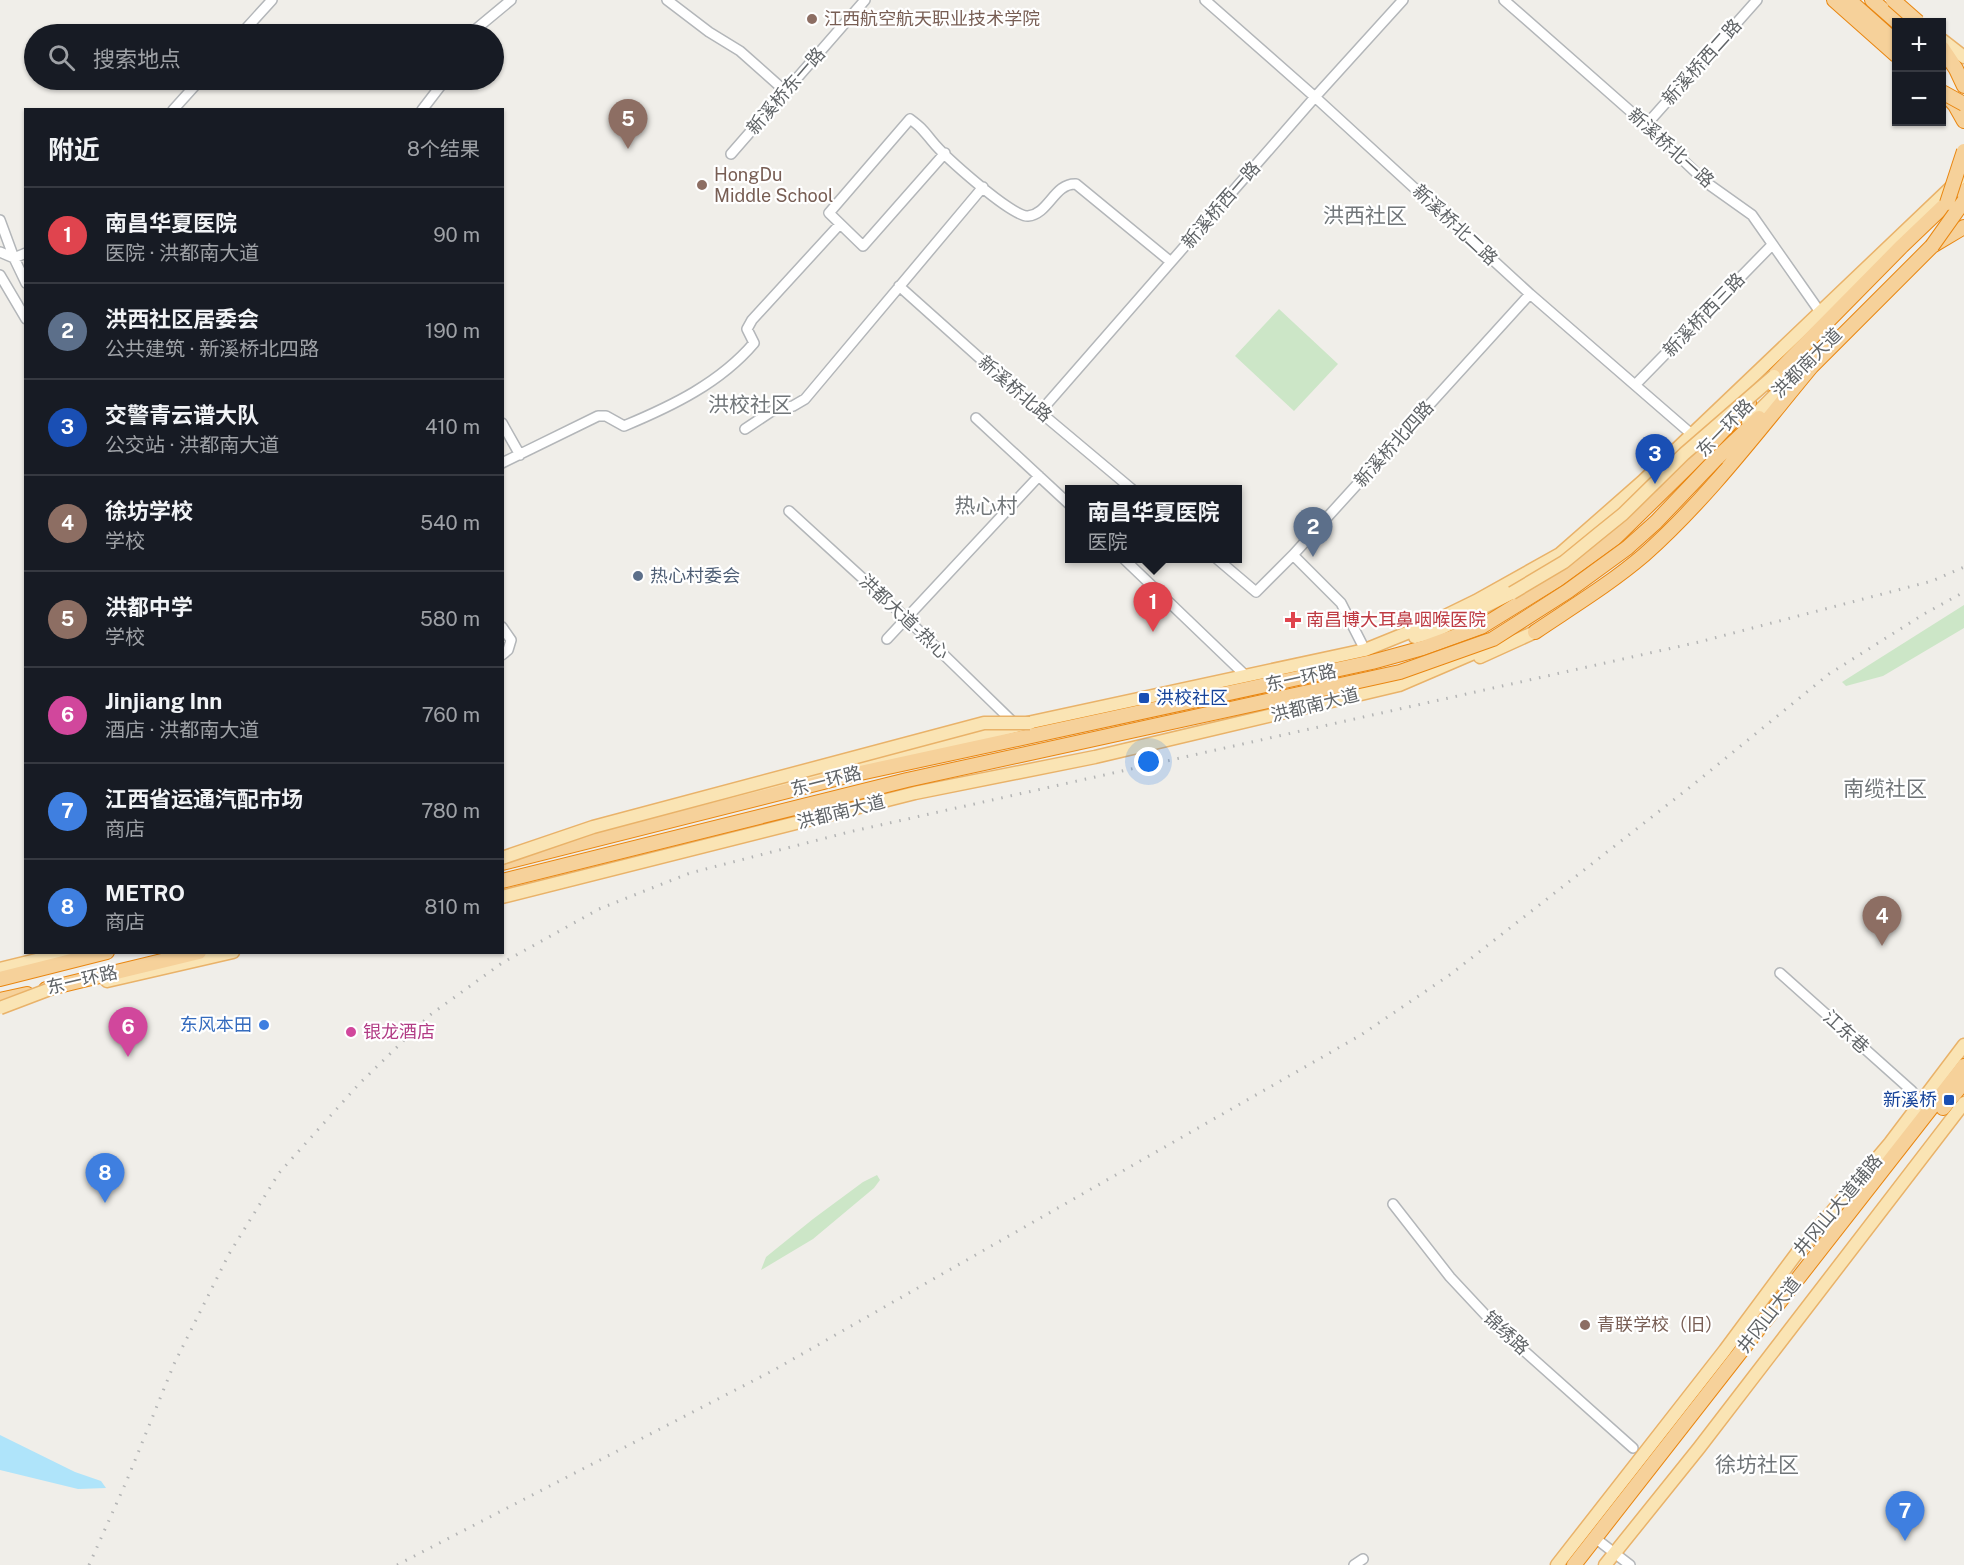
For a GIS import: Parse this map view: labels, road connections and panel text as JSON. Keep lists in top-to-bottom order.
{
  "streets": {
    "highway": ["东一环路", "井冈山大道"],
    "main road": ["洪都南大道", "井冈山大道辅路"],
    "street": [
      "新溪桥西二路",
      "新溪桥东一路",
      "新溪桥北一路",
      "新溪桥西一路",
      "新溪桥北二路",
      "新溪桥西三路",
      "新溪桥北路",
      "新溪桥北四路",
      "洪都大道-热心",
      "江东巷",
      "锦绣路"
    ]
  },
  "crossings": [
    ["新溪桥西二路", "新溪桥北一路"],
    ["新溪桥北一路", "新溪桥西三路"],
    ["新溪桥北一路", "洪都南大道"],
    ["新溪桥西一路", "新溪桥北二路"],
    ["新溪桥西一路", "新溪桥北路"],
    ["新溪桥北二路", "新溪桥西三路"],
    ["新溪桥北二路", "洪都南大道"],
    ["新溪桥北二路", "东一环路"],
    ["新溪桥北二路", "新溪桥北四路"],
    ["洪都南大道", "洪都大道-热心"]
  ],
  "districts": [
    "洪西社区",
    "洪校社区",
    "热心村",
    "南缆社区",
    "徐坊社区"
  ],
  "places": {
    "other": [
      "江西航空航天职业技术学院",
      "HongDu Middle School",
      "热心村委会",
      "东风本田",
      "银龙酒店",
      "青联学校（旧）"
    ],
    "health": ["南昌博大耳鼻咽喉医院"],
    "transit": ["洪校社区", "新溪桥"]
  },
  "page": {
    "map_buttons": ["+", "−"],
    "search": "搜索地点",
    "pins": [
      "5",
      "3",
      "2",
      "1",
      "4",
      "6",
      "8",
      "7"
    ],
    "heading": ["附近", "8个结果"],
    "list": [
      {
        "mark": "1",
        "name": "南昌华夏医院",
        "note": "医院 · 洪都南大道",
        "value": "90 m"
      },
      {
        "mark": "2",
        "name": "洪西社区居委会",
        "note": "公共建筑 · 新溪桥北四路",
        "value": "190 m"
      },
      {
        "mark": "3",
        "name": "交警青云谱大队",
        "note": "公交站 · 洪都南大道",
        "value": "410 m"
      },
      {
        "mark": "4",
        "name": "徐坊学校",
        "note": "学校",
        "value": "540 m"
      },
      {
        "mark": "5",
        "name": "洪都中学",
        "note": "学校",
        "value": "580 m"
      },
      {
        "mark": "6",
        "name": "Jinjiang Inn",
        "note": "酒店 · 洪都南大道",
        "value": "760 m"
      },
      {
        "mark": "7",
        "name": "江西省运通汽配市场",
        "note": "商店",
        "value": "780 m"
      },
      {
        "mark": "8",
        "name": "METRO",
        "note": "商店",
        "value": "810 m"
      }
    ],
    "popup": ["南昌华夏医院", "医院"]
  }
}
